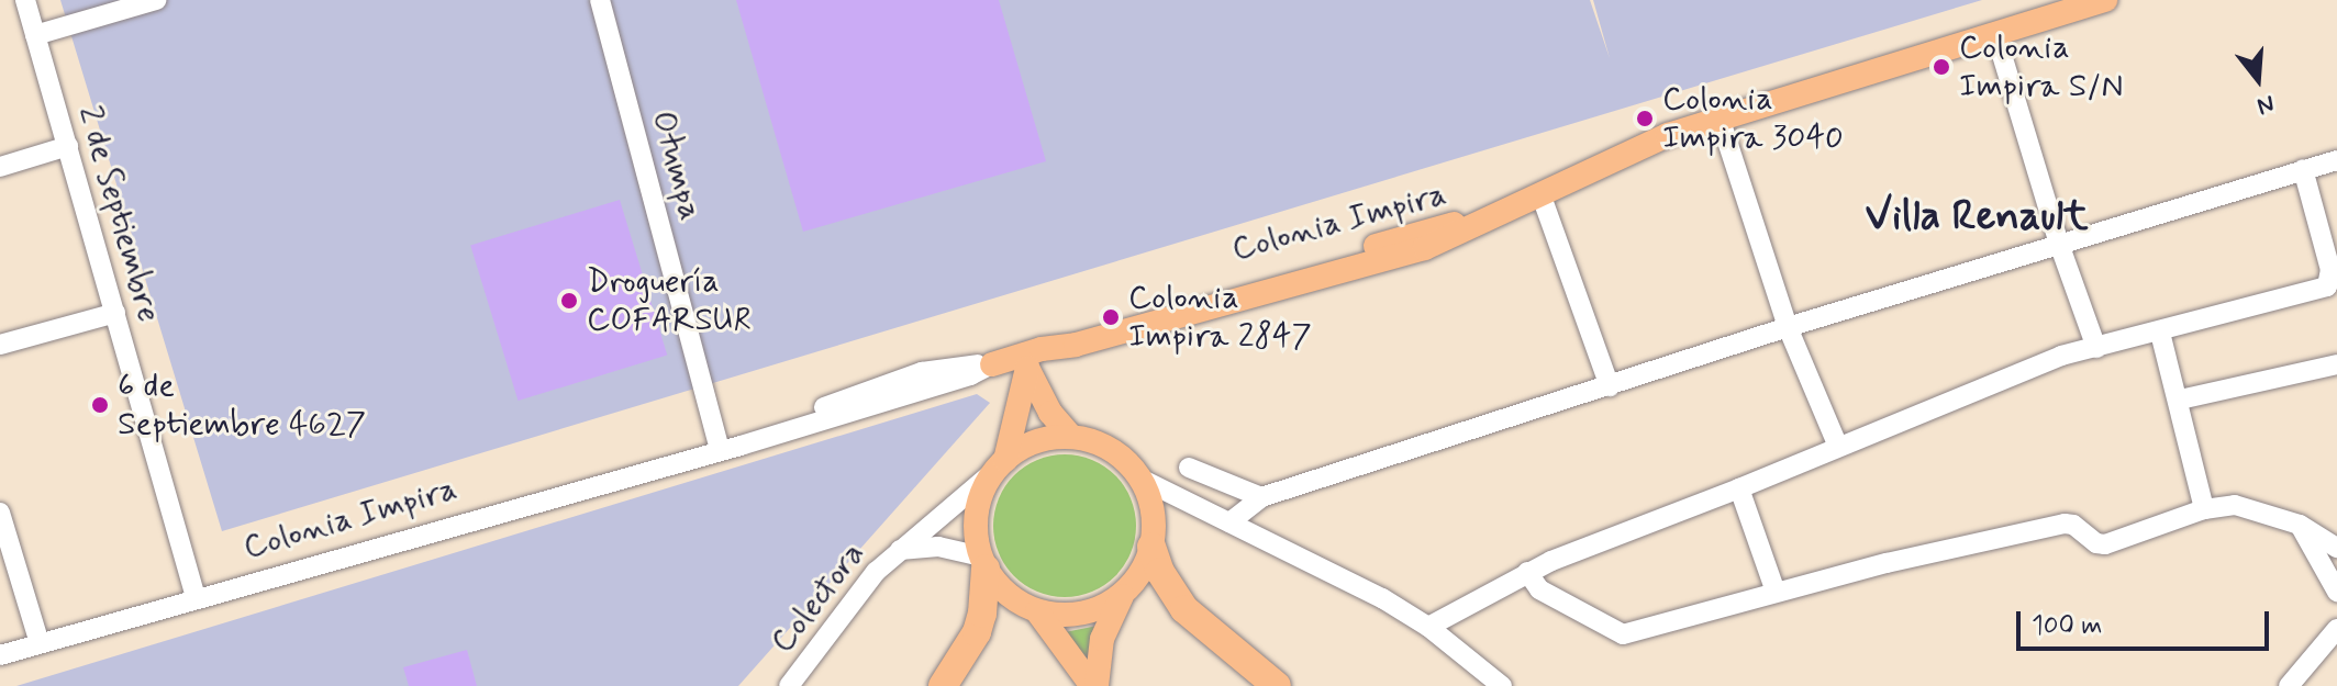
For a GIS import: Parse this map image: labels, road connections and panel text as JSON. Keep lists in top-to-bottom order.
{
  "streets": {
    "main road": ["Colonia Impira"],
    "street": ["Otumpa", "2 de Septiembre", "Colectora"]
  },
  "crossings": [
    ["Otumpa", "Colonia Impira"],
    ["2 de Septiembre", "Colonia Impira"]
  ],
  "districts": ["Villa Renault"],
  "places": [
    "Colonia Impira S/N",
    "Colonia Impira 3040",
    "Droguería COFARSUR",
    "Colonia Impira 2847",
    "6 de Septiembre 4627"
  ],
  "scale_bar": "100 m",
  "north": "bottom"
}
